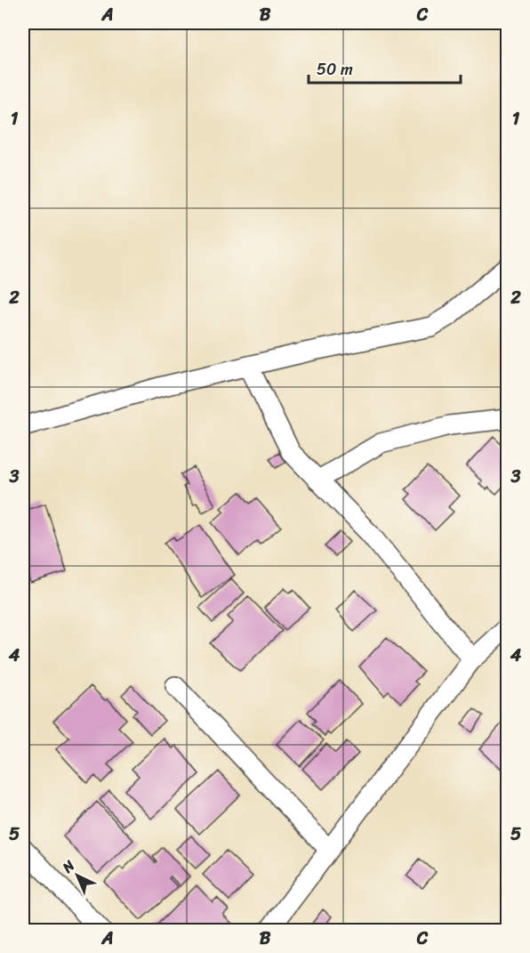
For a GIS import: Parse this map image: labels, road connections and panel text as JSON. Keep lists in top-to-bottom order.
{
  "scale_bar": "50 m",
  "north": "top left",
  "grid": {
    "columns": ["A", "B", "C"],
    "rows": [
      "1",
      "2",
      "3",
      "4",
      "5"
    ]
  }
}
